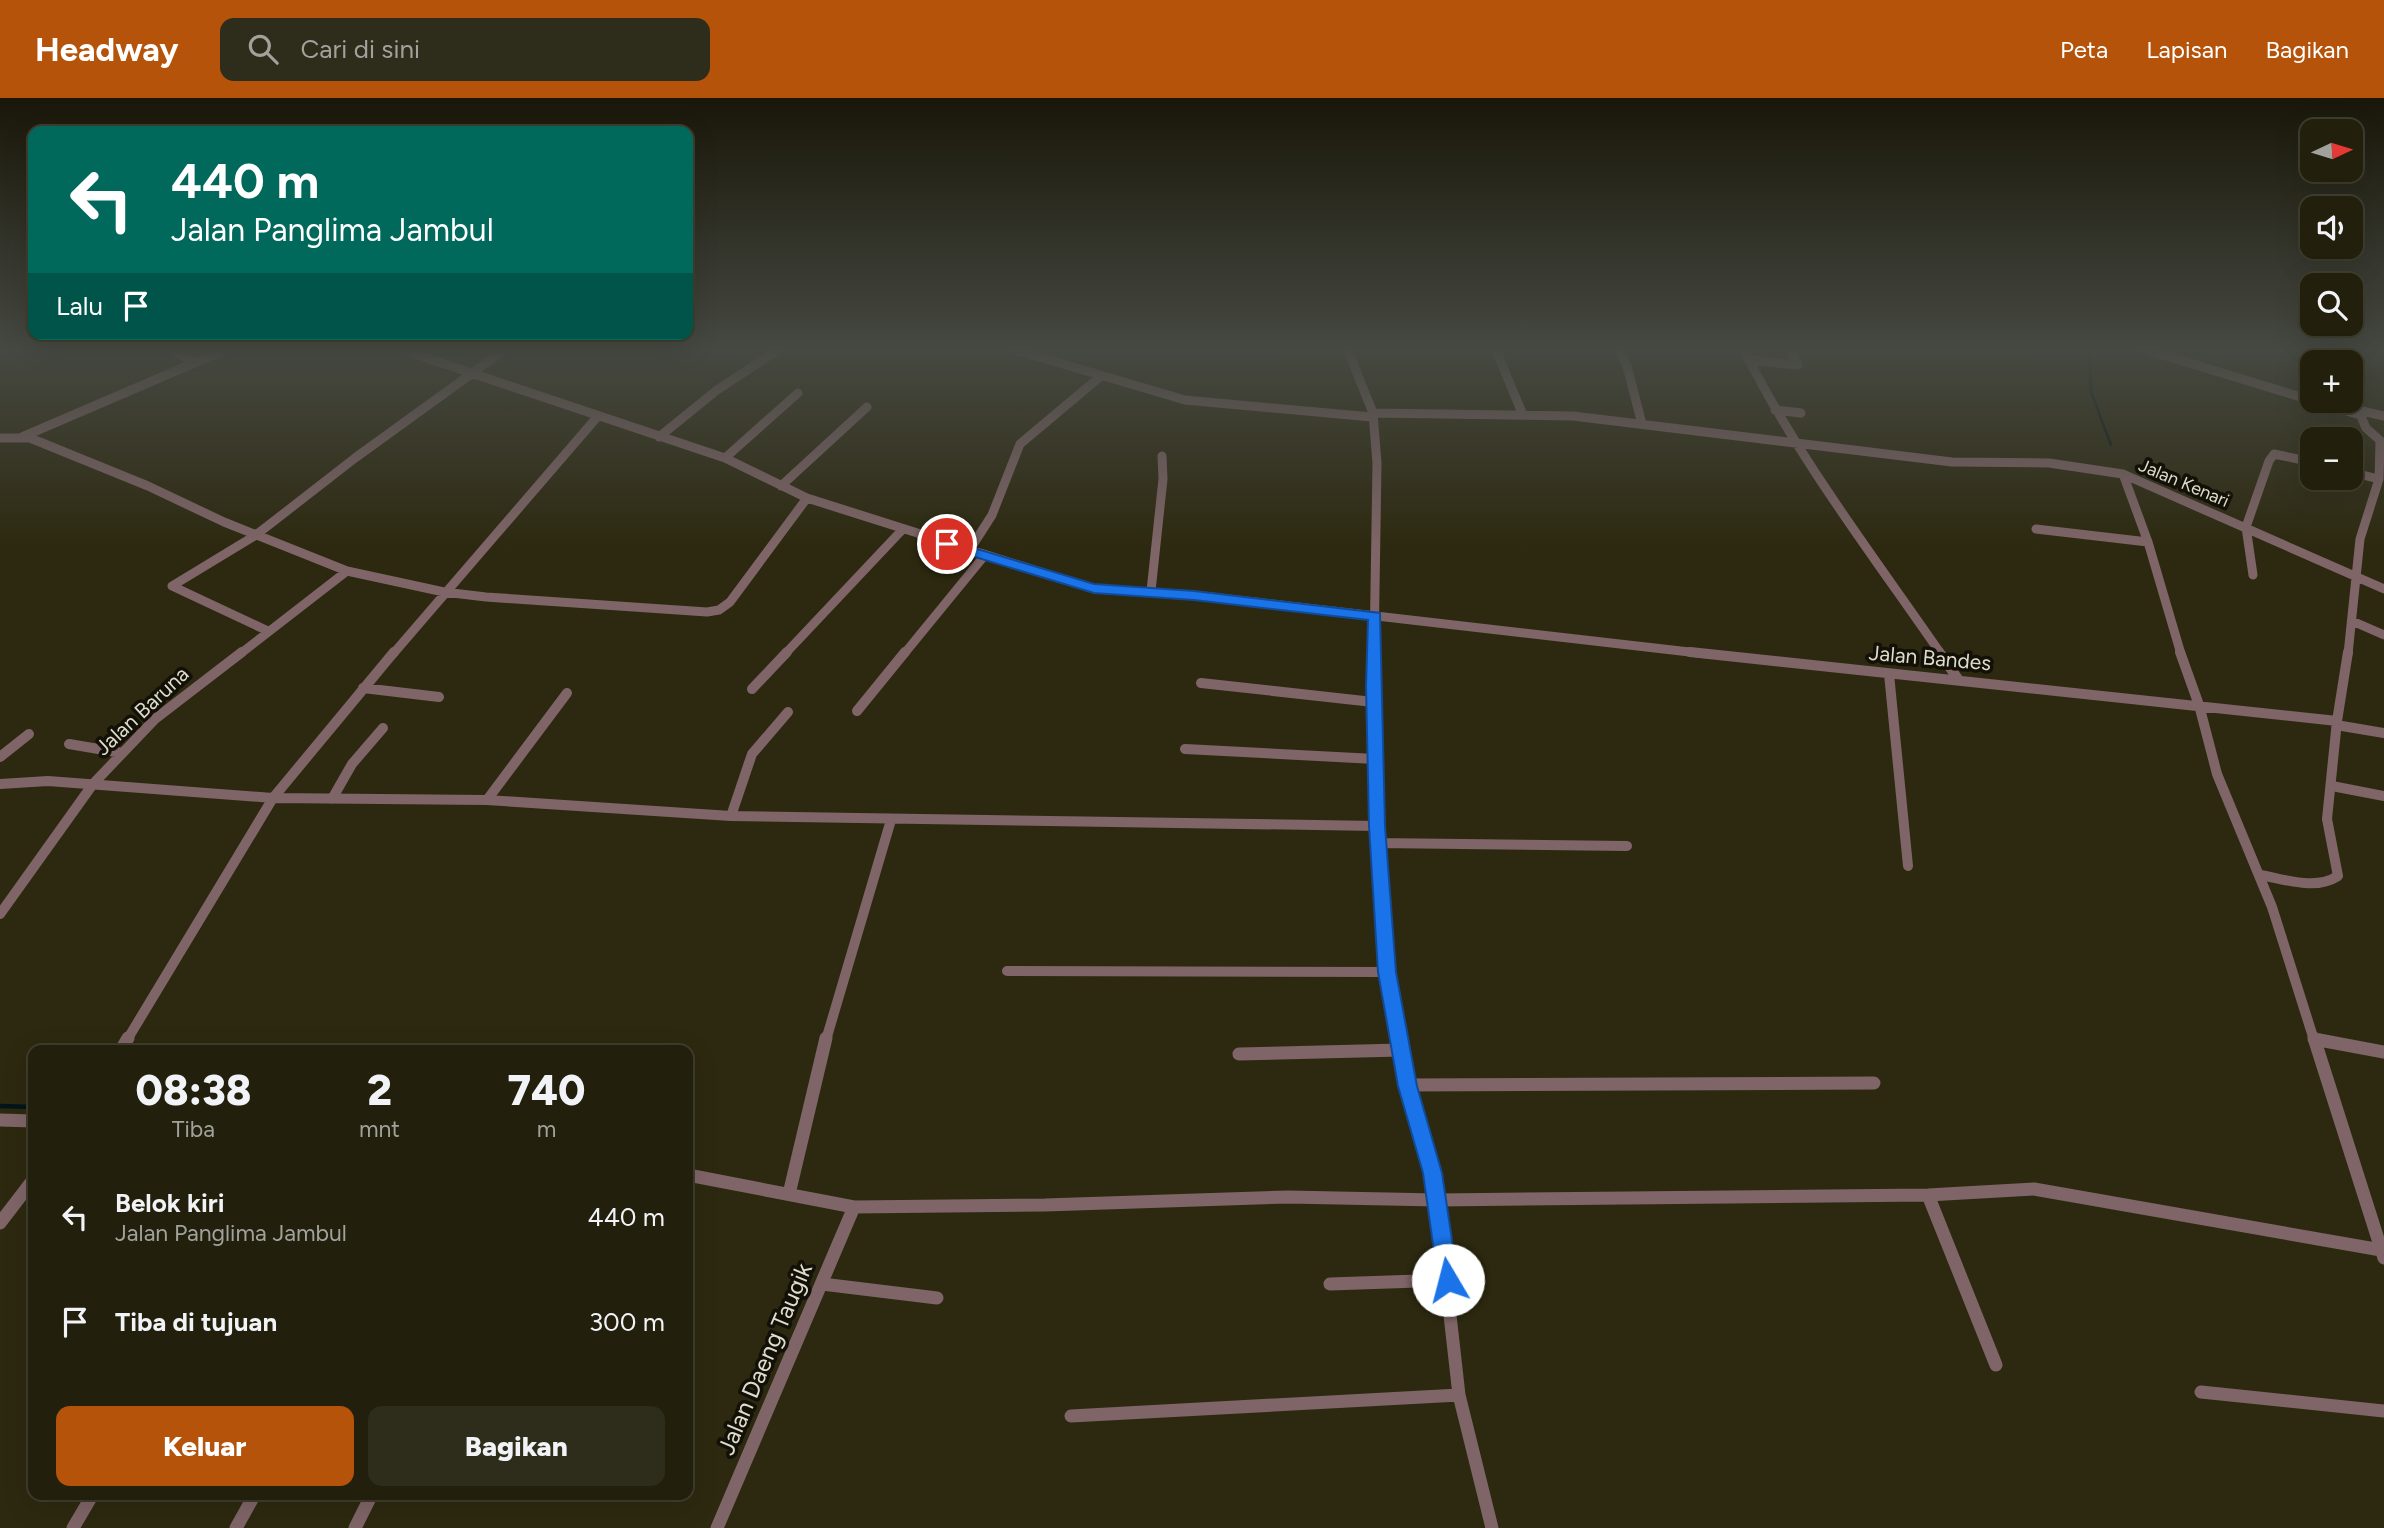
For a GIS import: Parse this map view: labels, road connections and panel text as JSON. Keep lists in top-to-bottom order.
{
  "streets": {
    "street": [
      "Jalan Kenari",
      "Jalan Bandes",
      "Jalan Baruna",
      "Jalan Daeng Taugik"
    ]
  },
  "north": "right",
  "page": {
    "header": "Headway",
    "search": "Cari di sini",
    "nav": ["Peta", "Lapisan", "Bagikan"],
    "map_buttons": ["+", "−"],
    "turn": ["440 m", "Jalan Panglima Jambul"],
    "then": "Lalu",
    "eta": [
      "08:38",
      "Tiba",
      "2",
      "mnt",
      "740",
      "m"
    ],
    "list": [
      {
        "name": "Belok kiri",
        "note": "Jalan Panglima Jambul",
        "value": "440 m"
      },
      {
        "name": "Tiba di tujuan",
        "value": "300 m"
      }
    ],
    "buttons": ["Keluar", "Bagikan"]
  }
}
